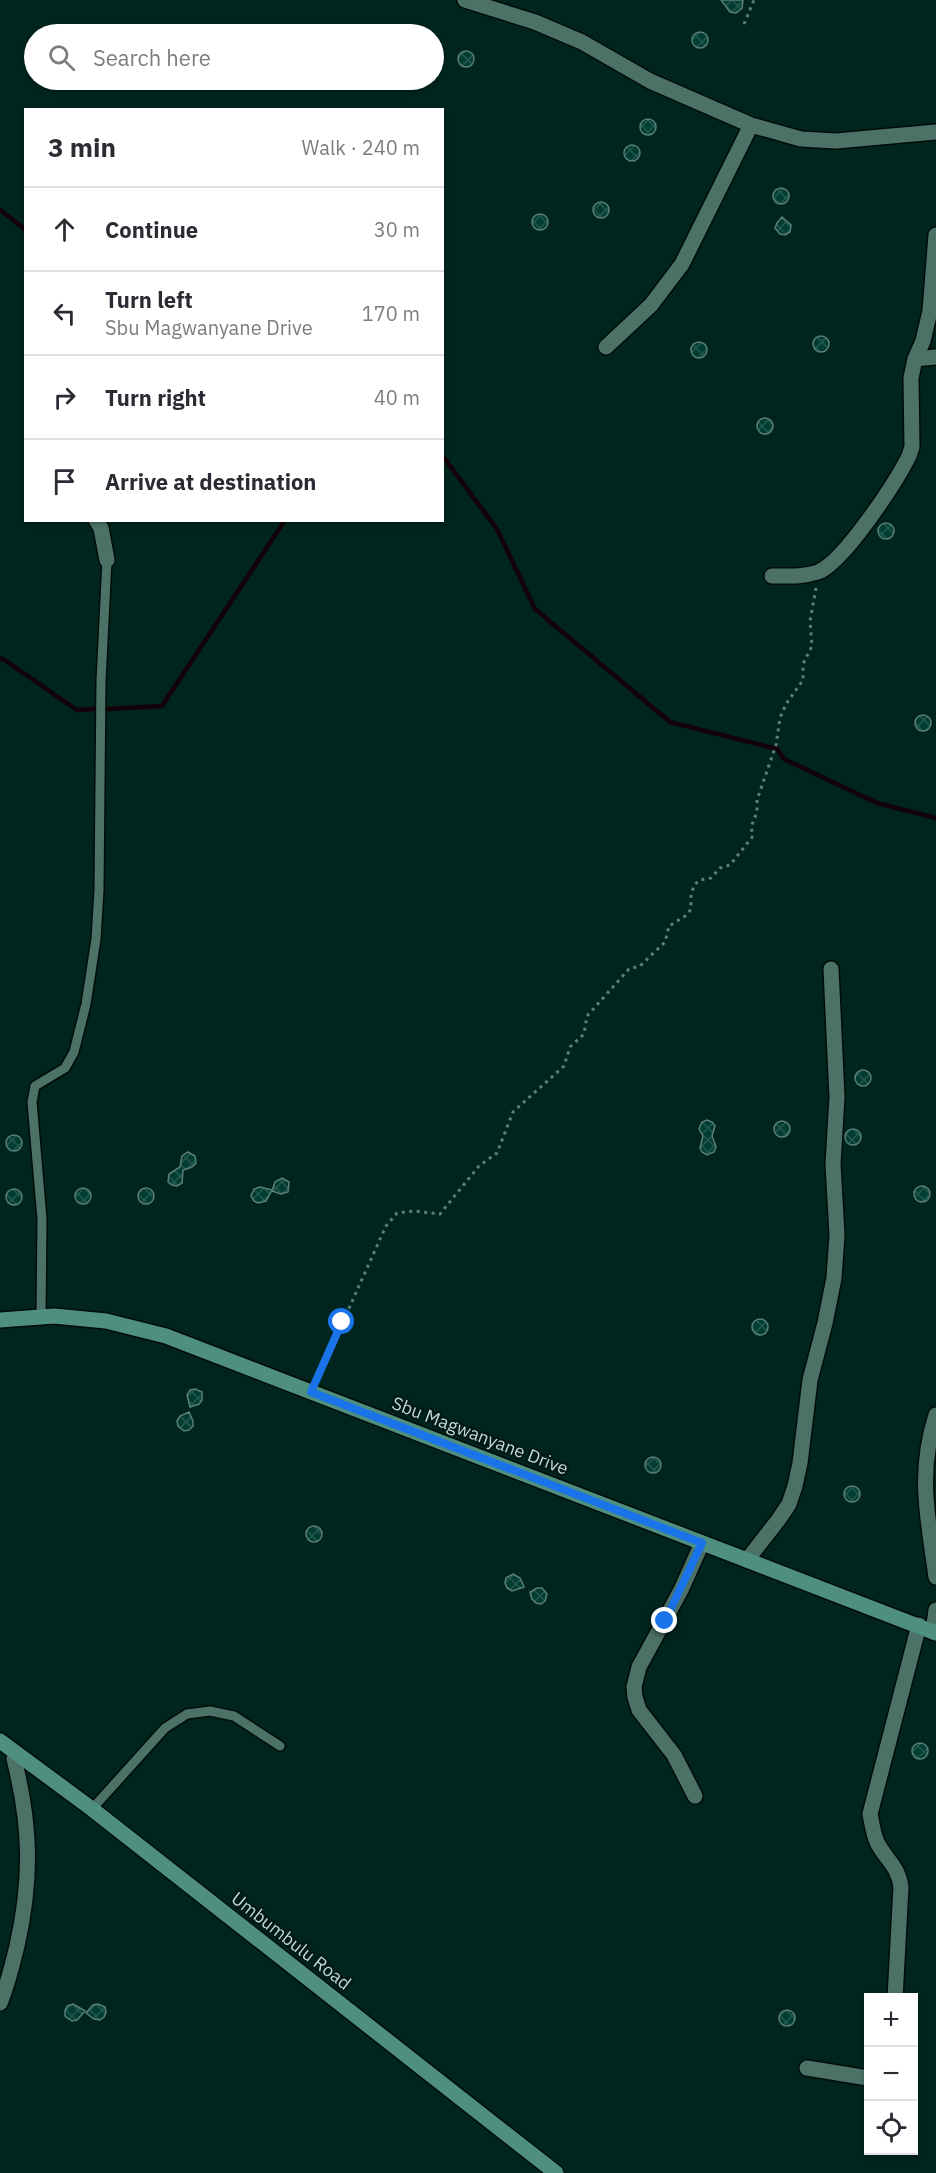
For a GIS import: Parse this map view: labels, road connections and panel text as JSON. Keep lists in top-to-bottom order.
{
  "streets": {
    "main road": ["Sbu Magwanyane Drive", "Umbumbulu Road"]
  },
  "page": {
    "search": "Search here",
    "heading": ["3 min", "Walk · 240 m"],
    "list": [
      ["Continue", "30 m"],
      ["Turn left", "Sbu Magwanyane Drive", "170 m"],
      ["Turn right", "40 m"],
      "Arrive at destination"
    ],
    "map_buttons": ["+", "−"]
  }
}
